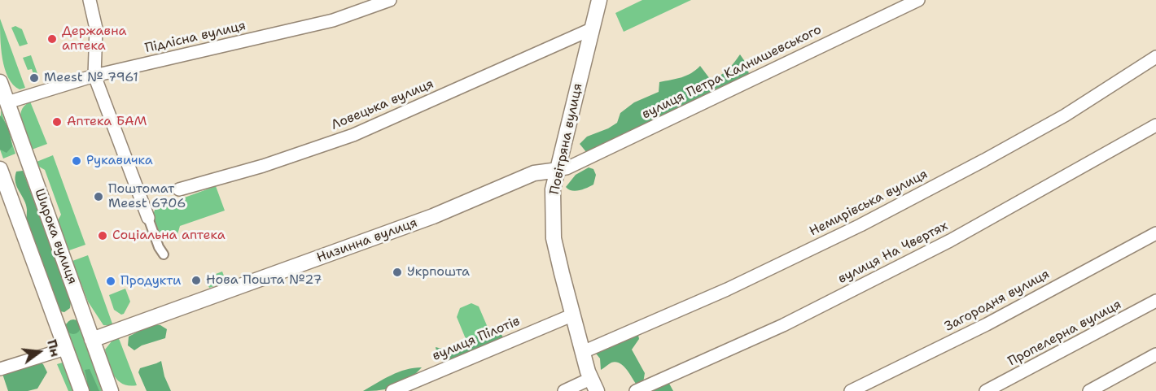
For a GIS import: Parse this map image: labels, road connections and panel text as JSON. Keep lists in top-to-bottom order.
{
  "streets": {
    "street": [
      "Підлісна вулиця",
      "вулиця Петра Калнишевського",
      "Ловецька вулиця",
      "Повітряна вулиця",
      "Немирівська вулиця",
      "Широка вулиця",
      "Низинна вулиця",
      "вулиця На Чвертях",
      "Загородня вулиця",
      "Пропелерна вулиця",
      "вулиця Пілотів"
    ]
  },
  "crossings": [
    ["Підлісна вулиця", "Широка вулиця"],
    ["вулиця Петра Калнишевського", "Повітряна вулиця"],
    ["вулиця Петра Калнишевського", "Низинна вулиця"],
    ["Ловецька вулиця", "Повітряна вулиця"],
    ["Повітряна вулиця", "Немирівська вулиця"],
    ["Повітряна вулиця", "Низинна вулиця"],
    ["Повітряна вулиця", "вулиця Пілотів"],
    ["Широка вулиця", "Низинна вулиця"]
  ],
  "places": [
    "Державна аптека",
    "Meest № 7961",
    "Аптека БАМ",
    "Рукавичка",
    "Поштомат Meest 6706",
    "Соціальна аптека",
    "Укрпошта",
    "Нова Пошта №27",
    "Продукти"
  ],
  "north": "right"
}
